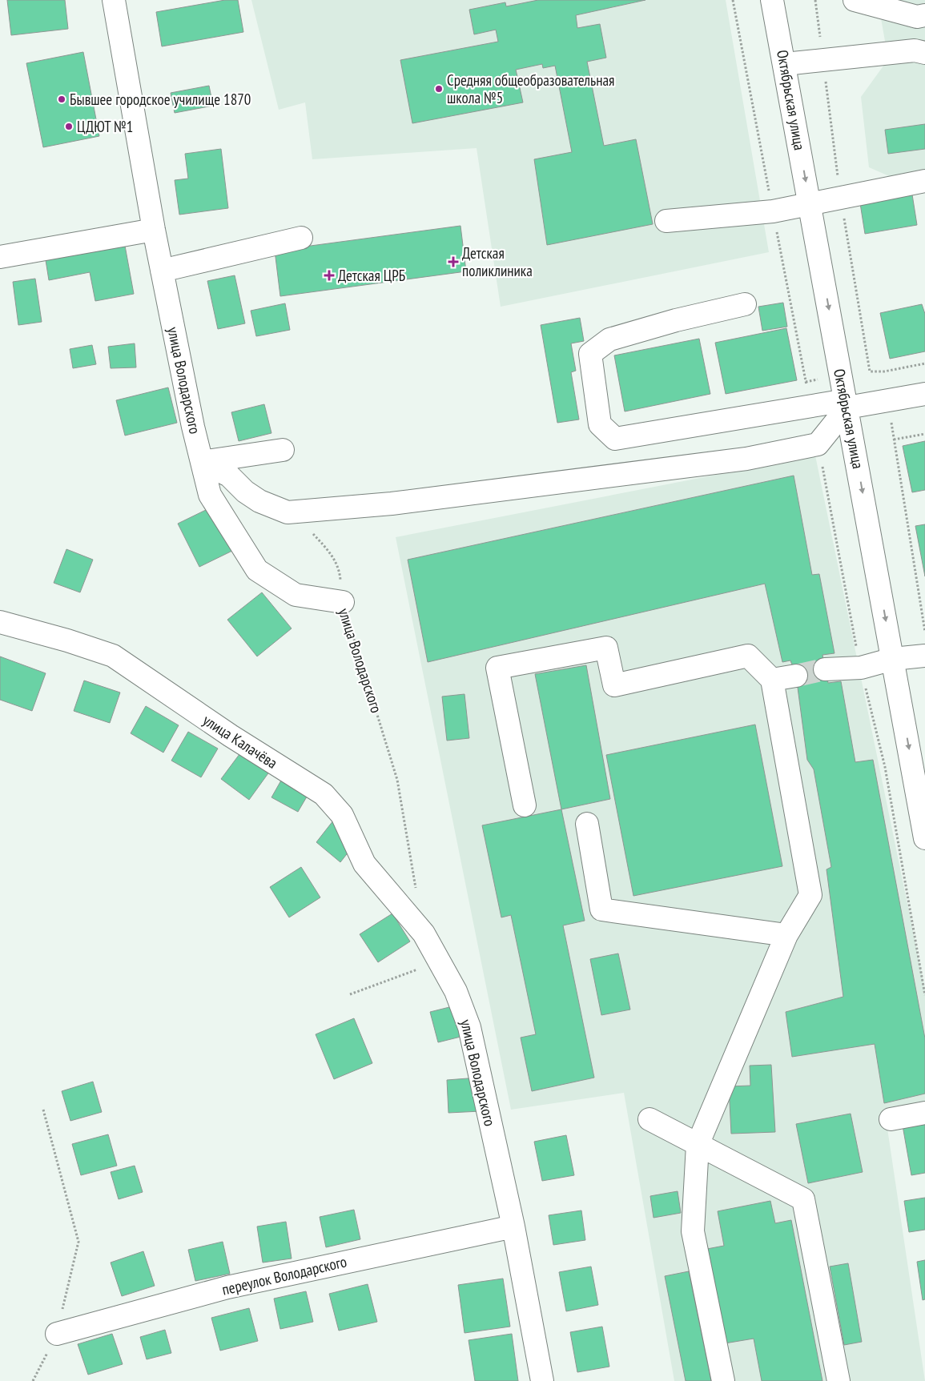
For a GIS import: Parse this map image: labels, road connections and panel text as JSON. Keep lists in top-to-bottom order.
{
  "streets": {
    "street": [
      "Октябрьская улица",
      "улица Володарского",
      "улица Калачёва",
      "переулок Володарского"
    ]
  },
  "crossings": [
    ["улица Володарского", "улица Калачёва"],
    ["улица Володарского", "переулок Володарского"]
  ],
  "one_way": ["Октябрьская улица"],
  "places": {
    "other": ["Средняя общеобразовательная школа №5", "Бывшее городское училище 1870", "ЦДЮТ №1"],
    "health": ["Детская поликлиника", "Детская ЦРБ"]
  }
}
